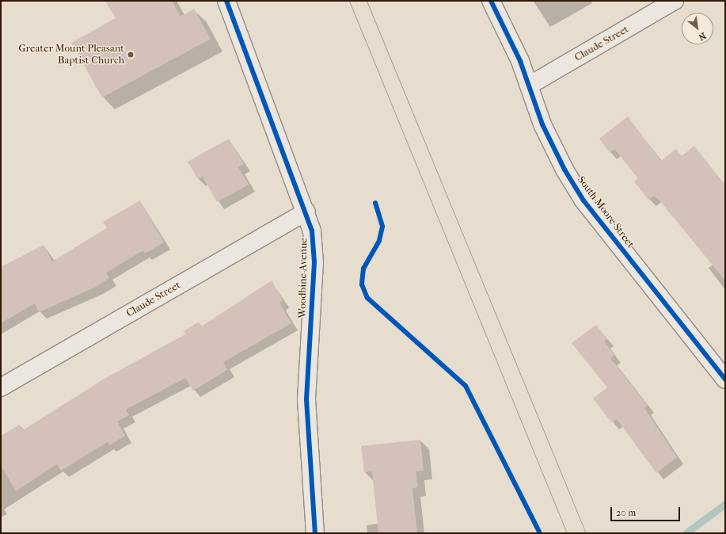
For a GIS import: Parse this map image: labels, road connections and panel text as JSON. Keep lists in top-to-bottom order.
{
  "streets": {
    "street": ["Claude Street", "South Moore Street", "Woodbine Avenue"]
  },
  "crossings": [
    ["Claude Street", "South Moore Street"],
    ["Claude Street", "Woodbine Avenue"]
  ],
  "places": ["Greater Mount Pleasant Baptist Church"],
  "scale_bar": "20 m",
  "north": "bottom right"
}
